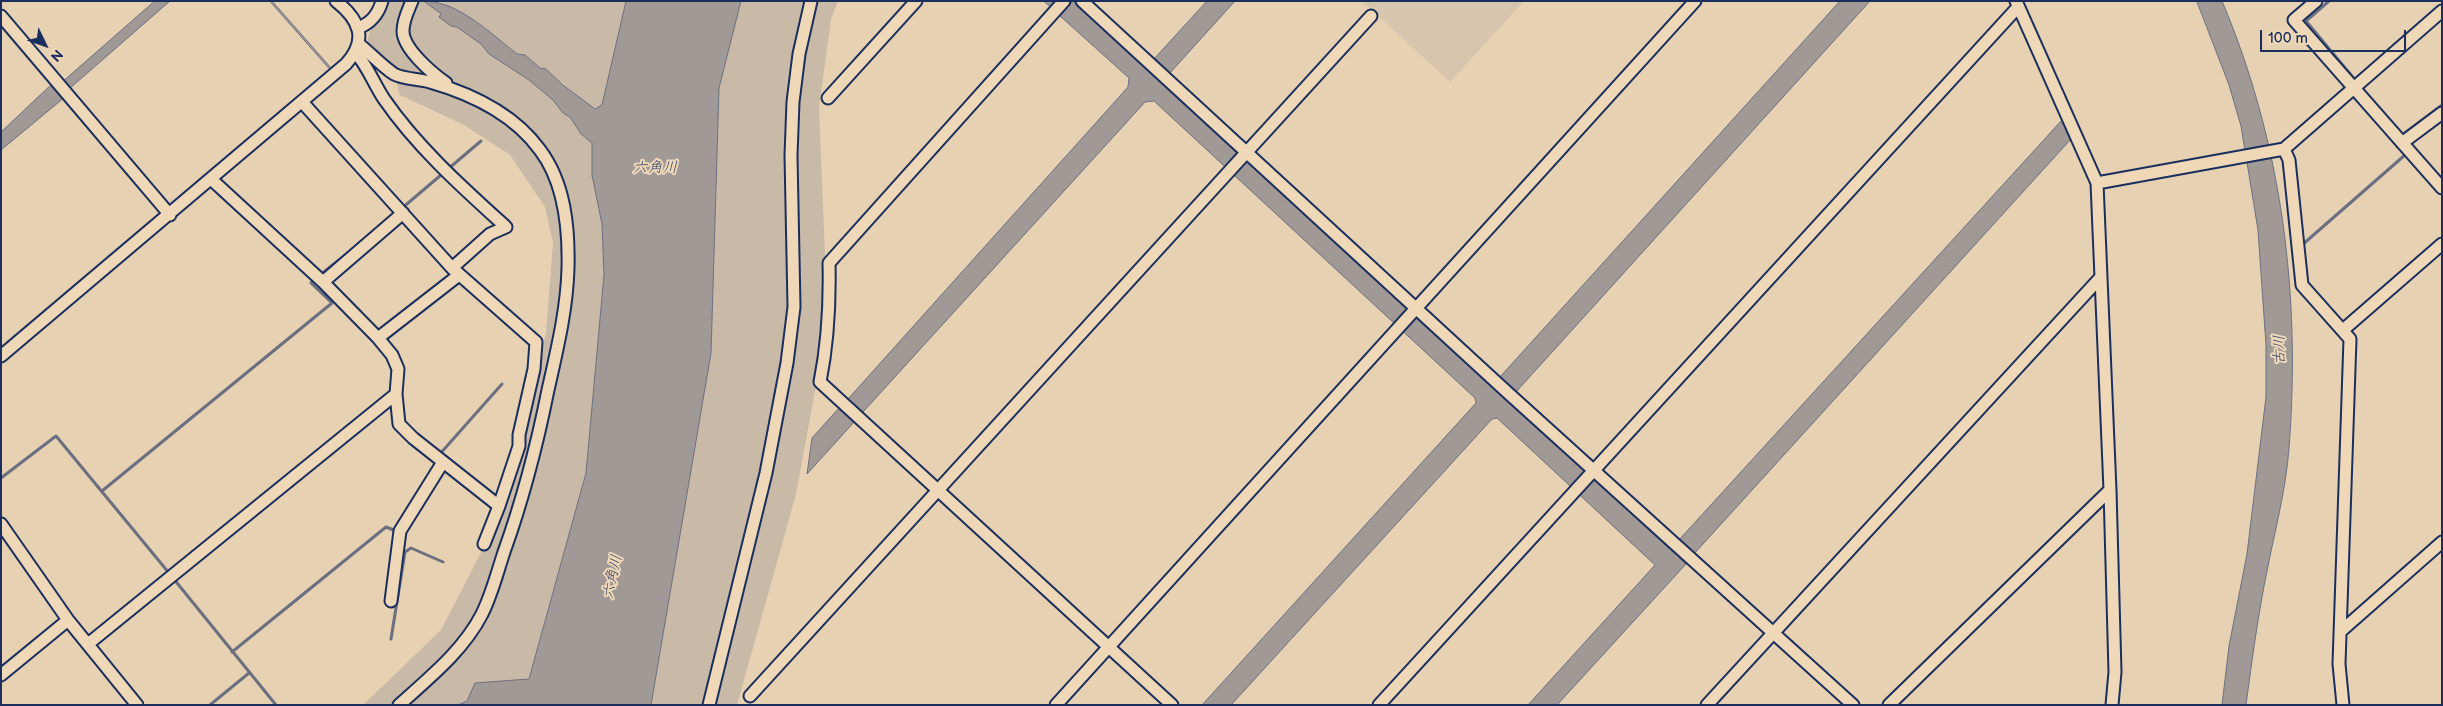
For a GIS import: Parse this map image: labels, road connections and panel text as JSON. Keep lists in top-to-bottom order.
{
  "water": ["六角川", "古川"],
  "scale_bar": "100 m",
  "north": "bottom right"
}
